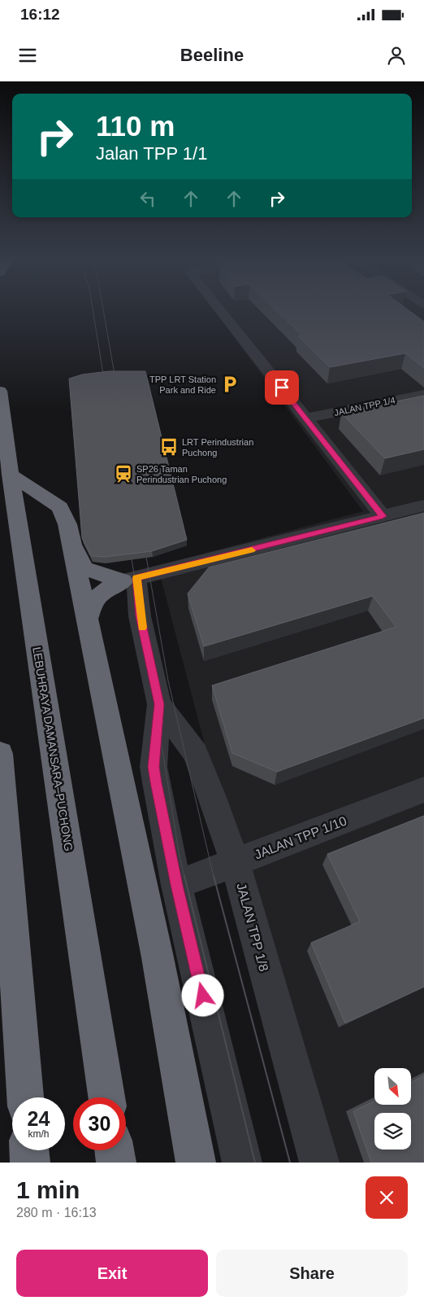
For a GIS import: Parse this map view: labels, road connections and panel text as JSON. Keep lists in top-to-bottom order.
{
  "streets": {
    "highway": ["LEBUHRAYA DAMANSARA–PUCHONG"],
    "street": ["JALAN TPP 1/4", "JALAN TPP 1/10", "JALAN TPP 1/8"]
  },
  "crossings": [
    ["JALAN TPP 1/10", "JALAN TPP 1/8"]
  ],
  "places": {
    "parking": ["TPP LRT Station Park and Ride"],
    "bus stop": ["LRT Perindustrian Puchong"],
    "station": ["SP26 Taman Perindustrian Puchong"]
  },
  "north": "bottom right",
  "page": {
    "status": "16:12",
    "header": "Beeline",
    "turn": ["110 m", "Jalan TPP 1/1"],
    "speed": "24 km/h",
    "limit": "30",
    "heading": ["1 min", "280 m · 16:13"],
    "buttons": ["Exit", "Share"]
  }
}
